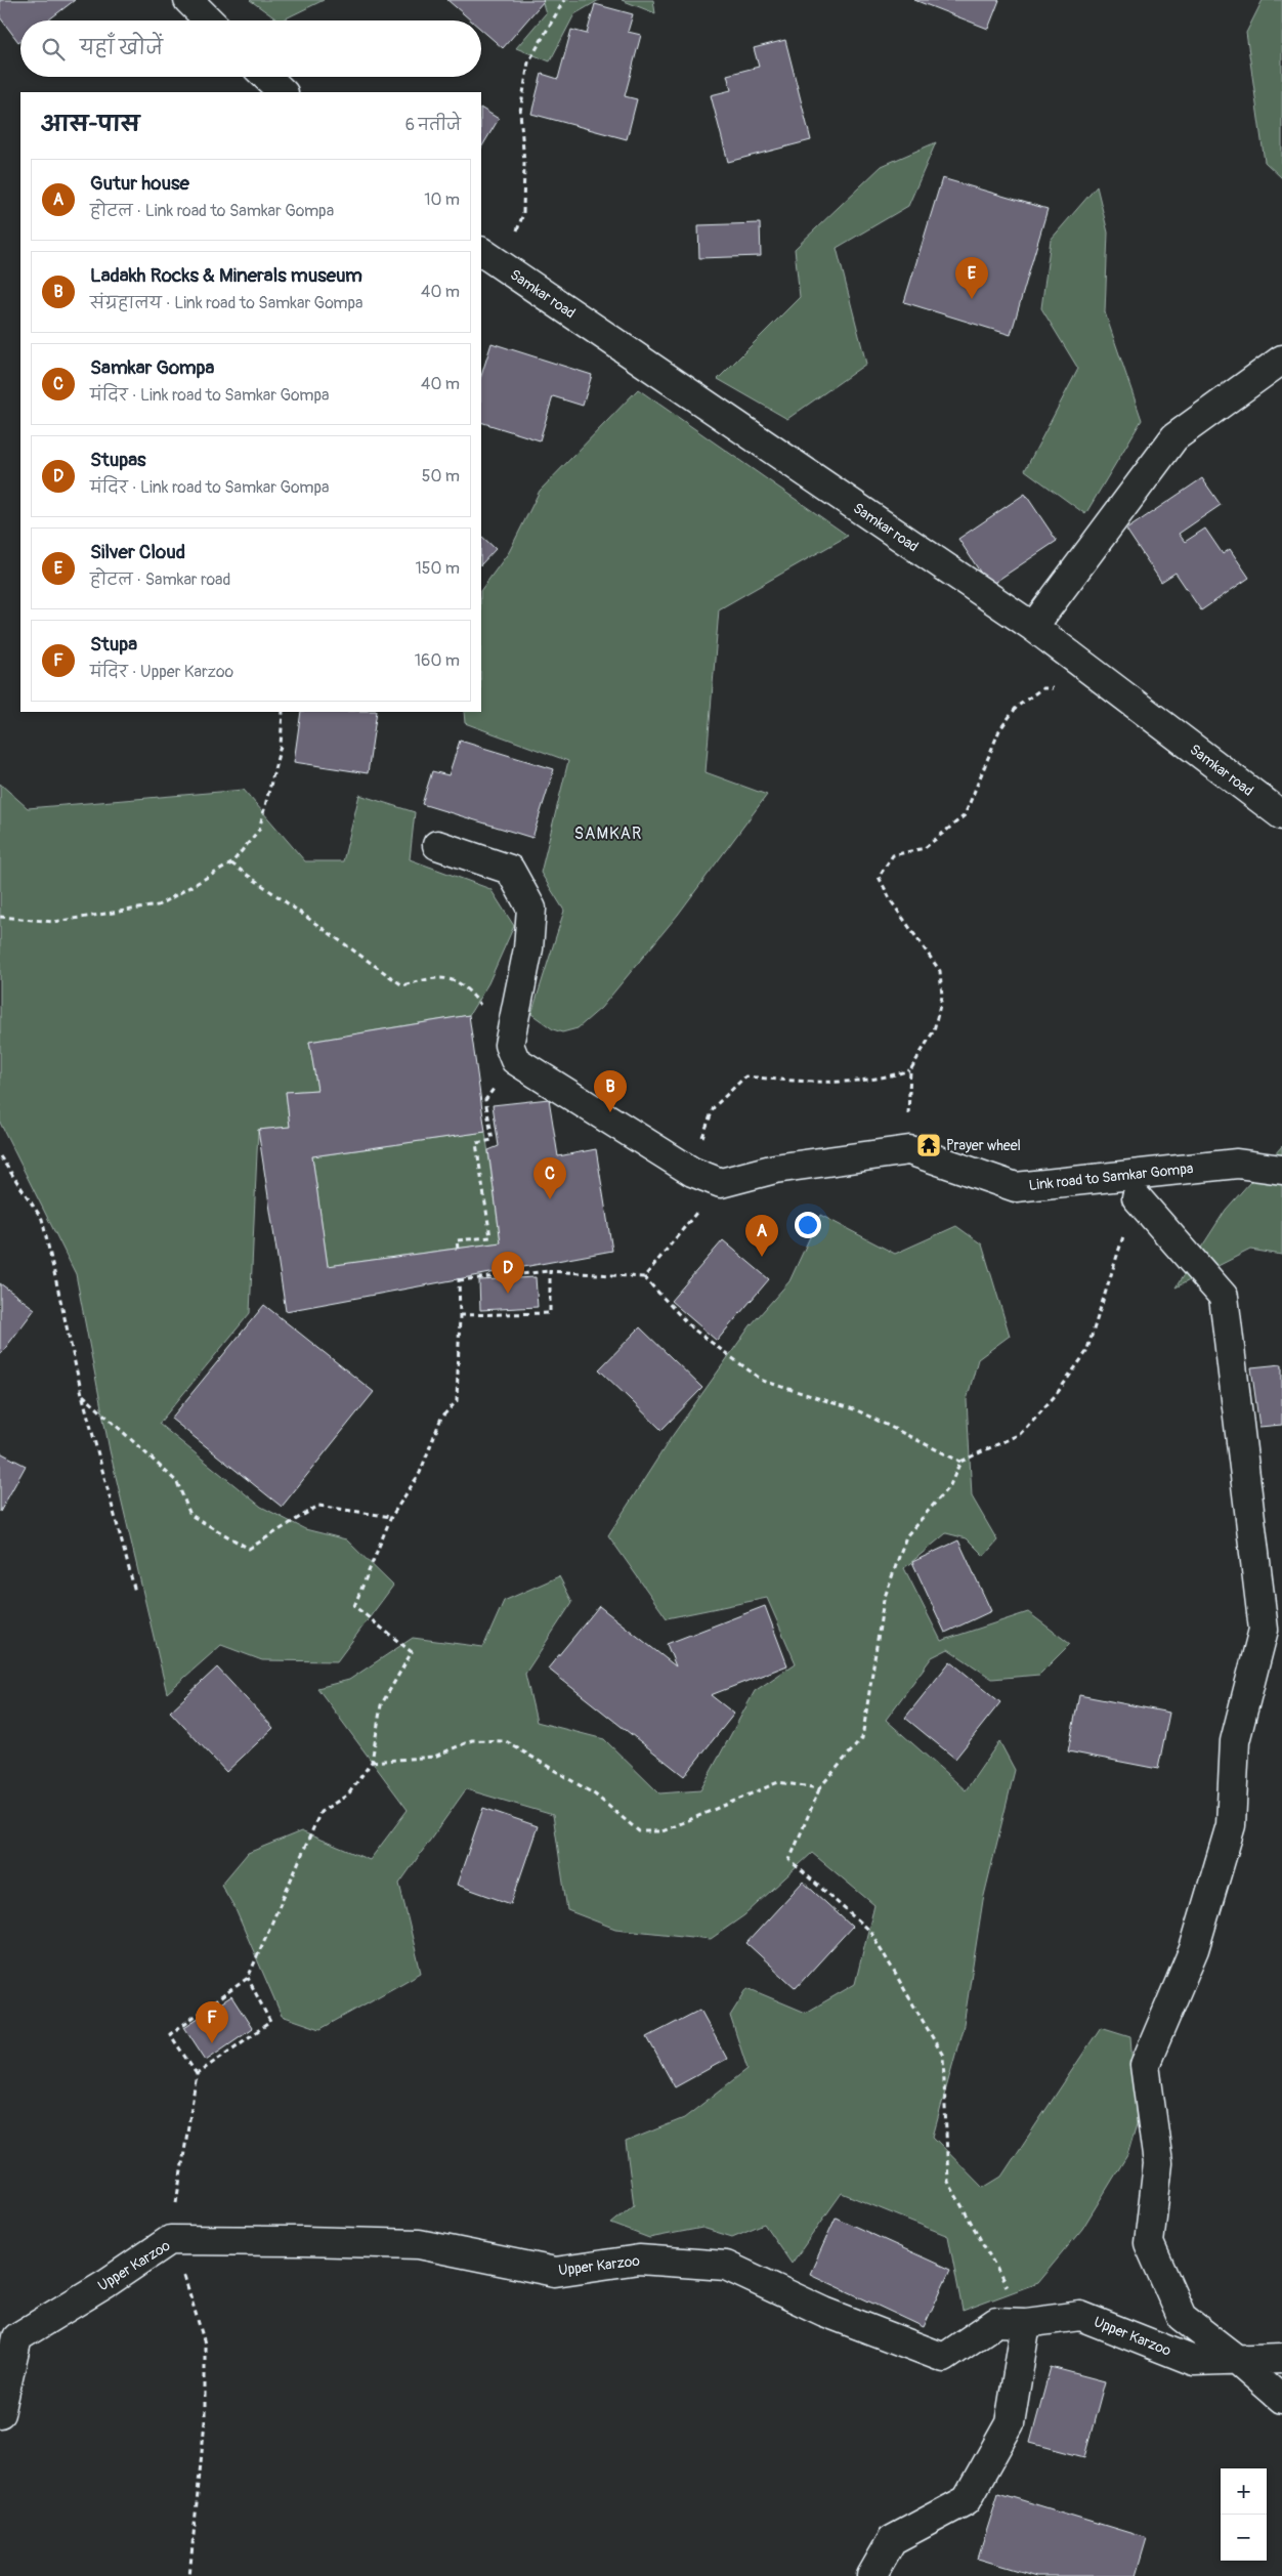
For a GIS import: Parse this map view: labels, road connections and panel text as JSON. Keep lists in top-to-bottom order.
{
  "streets": {
    "street": ["Samkar road", "Link road to Samkar Gompa", "Upper Karzoo"]
  },
  "districts": ["SAMKAR"],
  "places": {
    "temple": ["Prayer wheel"]
  },
  "page": {
    "search": "यहाँ खोजें",
    "heading": ["आस-पास", "6 नतीजे"],
    "list": [
      {
        "mark": "A",
        "name": "Gutur house",
        "note": "होटल · Link road to Samkar Gompa",
        "value": "10 m"
      },
      {
        "mark": "B",
        "name": "Ladakh Rocks & Minerals museum",
        "note": "संग्रहालय · Link road to Samkar Gompa",
        "value": "40 m"
      },
      {
        "mark": "C",
        "name": "Samkar Gompa",
        "note": "मंदिर · Link road to Samkar Gompa",
        "value": "40 m"
      },
      {
        "mark": "D",
        "name": "Stupas",
        "note": "मंदिर · Link road to Samkar Gompa",
        "value": "50 m"
      },
      {
        "mark": "E",
        "name": "Silver Cloud",
        "note": "होटल · Samkar road",
        "value": "150 m"
      },
      {
        "mark": "F",
        "name": "Stupa",
        "note": "मंदिर · Upper Karzoo",
        "value": "160 m"
      }
    ],
    "pins": [
      "E",
      "B",
      "C",
      "A",
      "D",
      "F"
    ],
    "map_buttons": ["+", "−"]
  }
}
